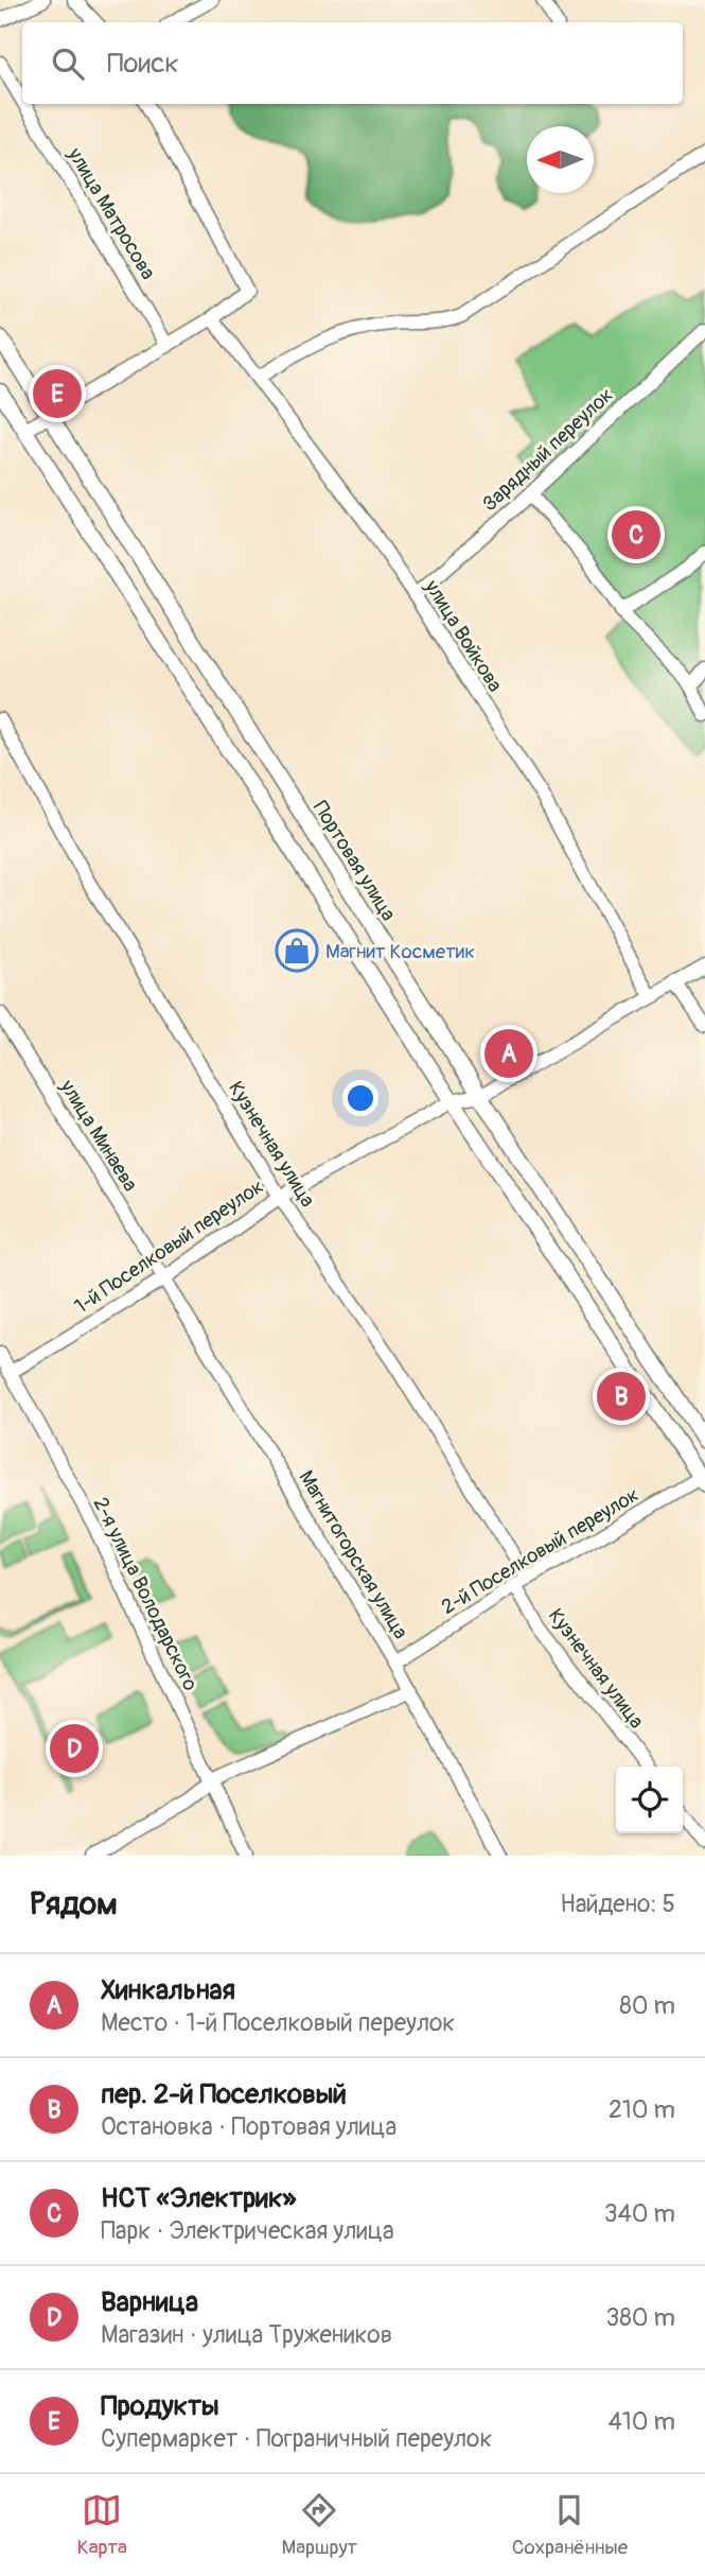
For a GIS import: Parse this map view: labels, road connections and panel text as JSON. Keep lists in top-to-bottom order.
{
  "streets": {
    "main road": ["Портовая улица"],
    "street": [
      "улица Матросова",
      "Зарядный переулок",
      "улица Войкова",
      "улица Минаева",
      "Кузнечная улица",
      "1-й Поселковый переулок",
      "2-й Поселковый переулок",
      "Магнитогорская улица",
      "2-я улица Володарского"
    ]
  },
  "crossings": [
    ["Зарядный переулок", "улица Войкова"],
    ["улица Войкова", "1-й Поселковый переулок"],
    ["Портовая улица", "1-й Поселковый переулок"],
    ["улица Минаева", "1-й Поселковый переулок"],
    ["улица Минаева", "Магнитогорская улица"],
    ["Кузнечная улица", "1-й Поселковый переулок"],
    ["Кузнечная улица", "2-й Поселковый переулок"],
    ["1-й Поселковый переулок", "Магнитогорская улица"],
    ["1-й Поселковый переулок", "2-я улица Володарского"],
    ["2-й Поселковый переулок", "Магнитогорская улица"]
  ],
  "places": {
    "shop": ["Магнит Косметик"]
  },
  "north": "left",
  "page": {
    "search": "Поиск",
    "pins": [
      "E",
      "C",
      "A",
      "B",
      "D"
    ],
    "heading": ["Рядом", "Найдено: 5"],
    "list": [
      {
        "mark": "A",
        "name": "Хинкальная",
        "note": "Место · 1-й Поселковый переулок",
        "value": "80 m"
      },
      {
        "mark": "B",
        "name": "пер. 2-й Поселковый",
        "note": "Остановка · Портовая улица",
        "value": "210 m"
      },
      {
        "mark": "C",
        "name": "НСТ «Электрик»",
        "note": "Парк · Электрическая улица",
        "value": "340 m"
      },
      {
        "mark": "D",
        "name": "Варница",
        "note": "Магазин · улица Тружеников",
        "value": "380 m"
      },
      {
        "mark": "E",
        "name": "Продукты",
        "note": "Супермаркет · Пограничный переулок",
        "value": "410 m"
      }
    ],
    "nav": ["Карта", "Маршрут", "Сохранённые"]
  }
}
